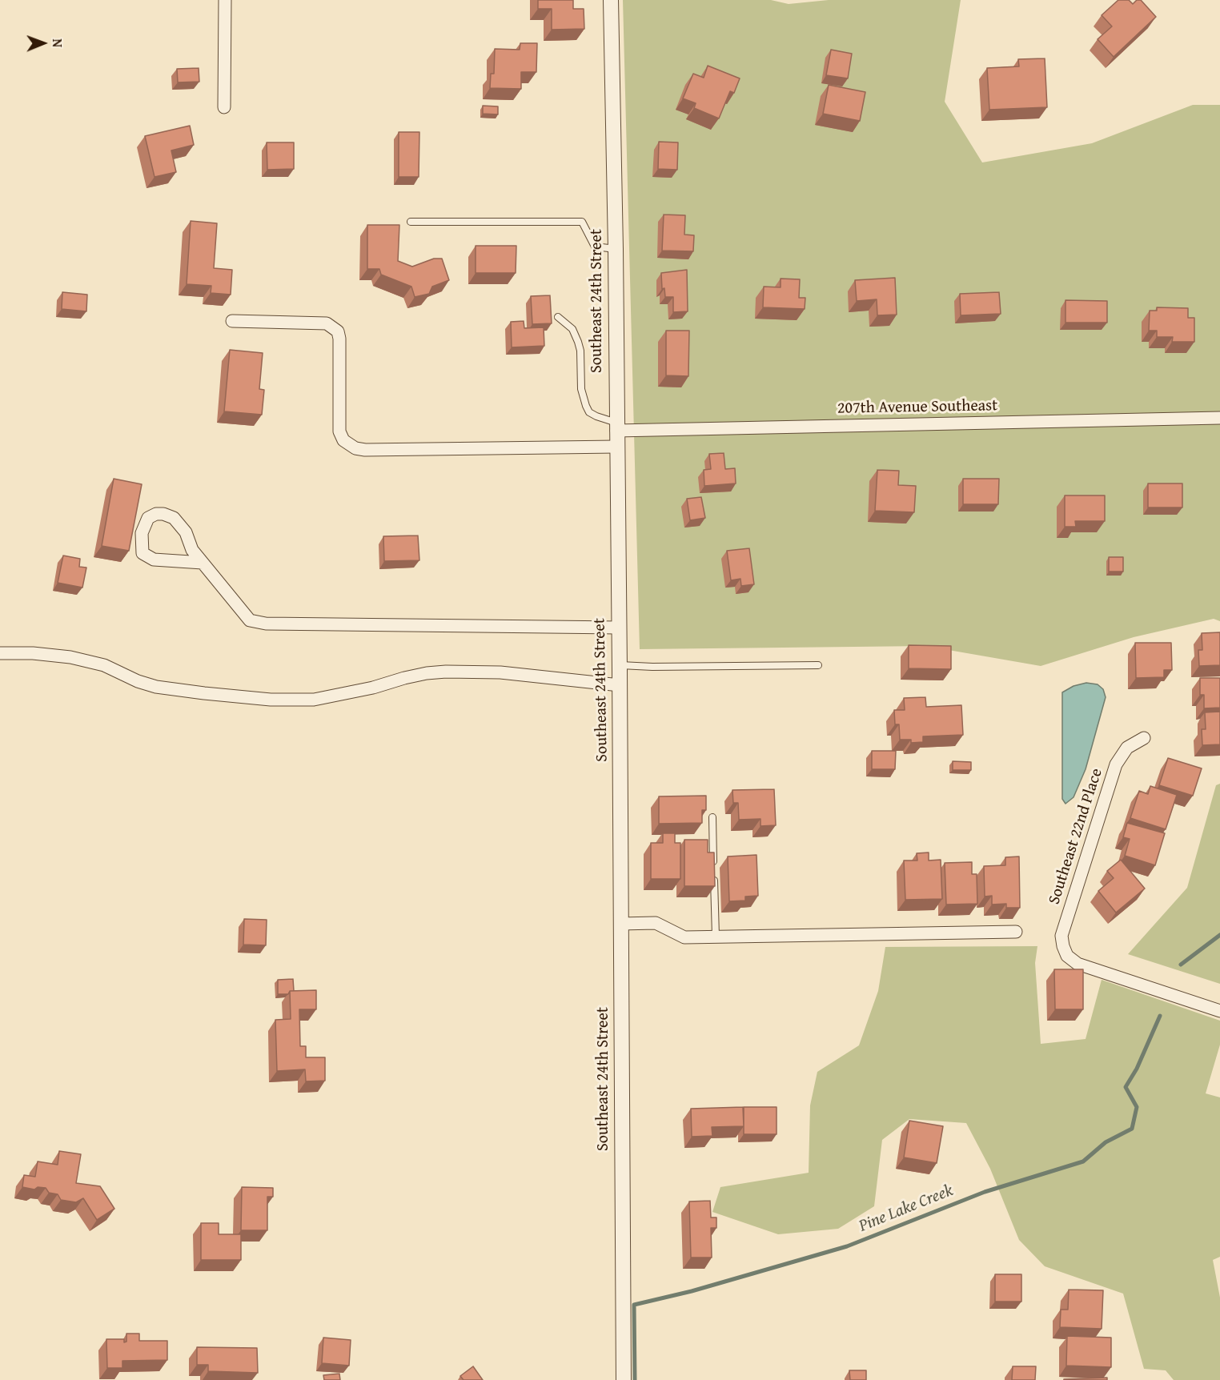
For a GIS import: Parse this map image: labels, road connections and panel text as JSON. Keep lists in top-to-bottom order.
{
  "streets": {
    "street": ["Southeast 24th Street", "207th Avenue Southeast", "Southeast 22nd Place"]
  },
  "crossings": [
    ["Southeast 24th Street", "207th Avenue Southeast"]
  ],
  "water": ["Pine Lake Creek"],
  "north": "right"
}
